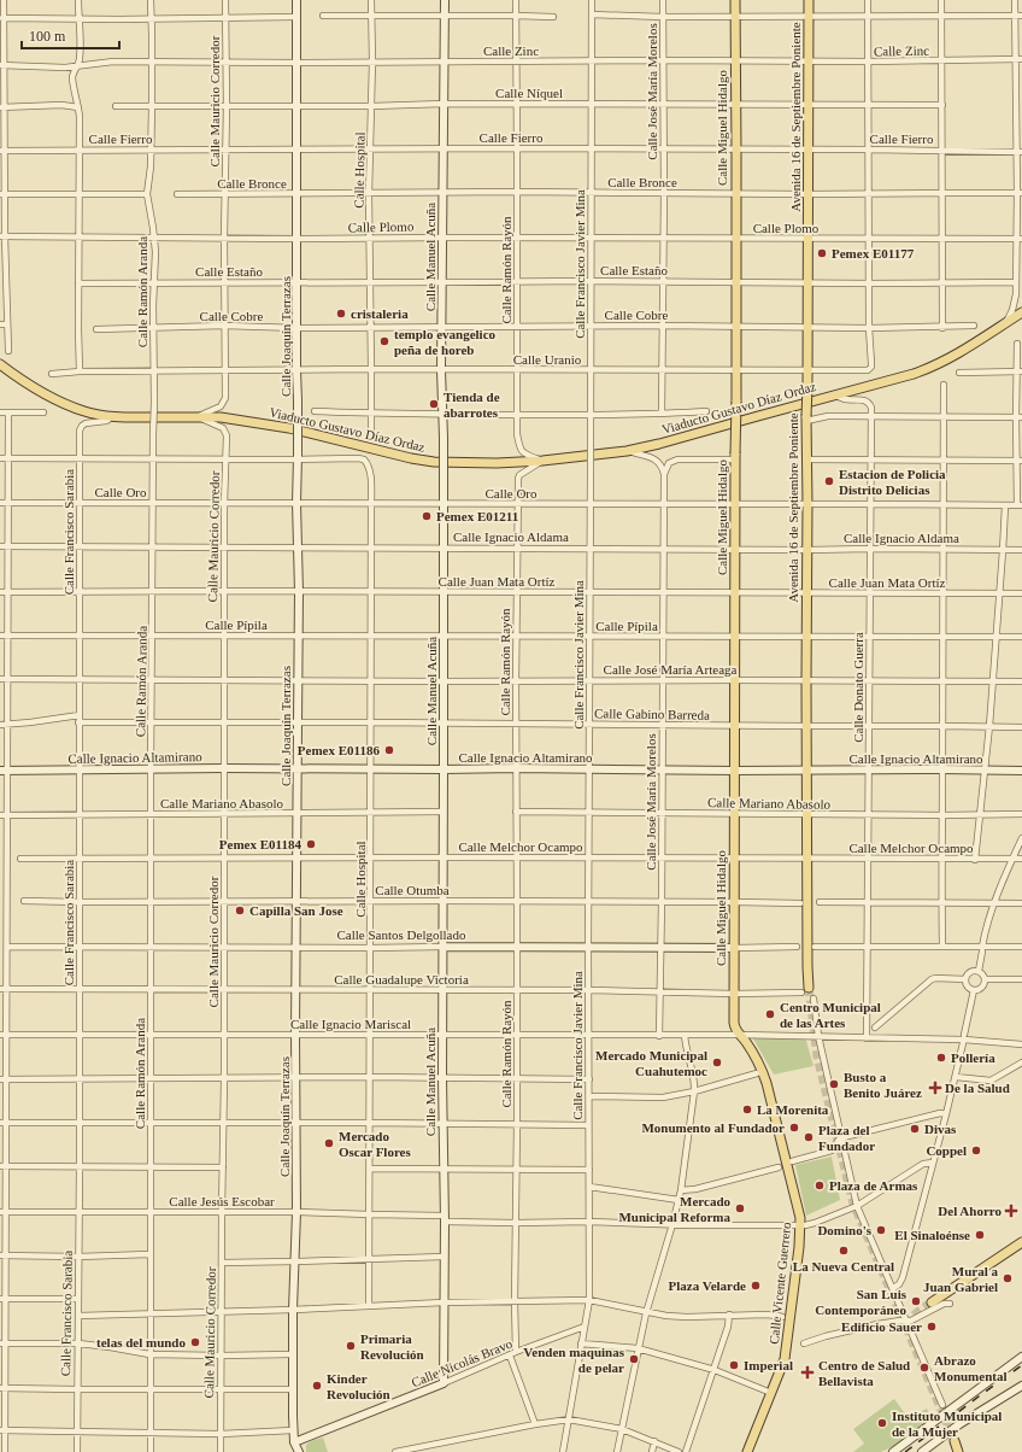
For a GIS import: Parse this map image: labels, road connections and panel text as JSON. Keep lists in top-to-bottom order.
{
  "streets": {
    "main road": [
      "Avenida 16 de Septiembre Poniente",
      "Calle Miguel Hidalgo",
      "Viaducto Gustavo Díaz Ordaz",
      "Calle Vicente Guerrero"
    ],
    "street": [
      "Calle Zinc",
      "Calle José María Morelos",
      "Calle Níquel",
      "Calle Mauricio Corredor",
      "Calle Fierro",
      "Calle Hospital",
      "Calle Bronce",
      "Calle Plomo",
      "Calle Manuel Acuña",
      "Calle Francisco Javier Mina",
      "Calle Ramón Rayón",
      "Calle Estaño",
      "Calle Ramón Aranda",
      "Calle Cobre",
      "Calle Joaquín Terrazas",
      "Calle Uranio",
      "Calle Oro",
      "Calle Francisco Sarabia",
      "Calle Ignacio Aldama",
      "Calle Juan Mata Ortíz",
      "Calle Pípila",
      "Calle José María Arteaga",
      "Calle Donato Guerra",
      "Calle Gabino Barreda",
      "Calle Ignacio Altamirano",
      "Calle Mariano Abasolo",
      "Calle Melchor Ocampo",
      "Calle Otumba",
      "Calle Santos Delgollado",
      "Calle Guadalupe Victoria",
      "Calle Ignacio Mariscal",
      "Calle Jesús Escobar",
      "Calle Nicolás Bravo"
    ]
  },
  "crossings": [
    ["Calle Zinc", "Calle José María Morelos"],
    ["Calle Zinc", "Calle Mauricio Corredor"],
    ["Calle Zinc", "Avenida 16 de Septiembre Poniente"],
    ["Calle Zinc", "Calle Miguel Hidalgo"],
    ["Calle Zinc", "Calle Hospital"],
    ["Calle Zinc", "Calle Manuel Acuña"],
    ["Calle Zinc", "Calle Francisco Javier Mina"],
    ["Calle Zinc", "Calle Ramón Rayón"],
    ["Calle Zinc", "Calle Ramón Aranda"],
    ["Calle Zinc", "Calle Joaquín Terrazas"],
    ["Calle José María Morelos", "Calle Níquel"],
    ["Calle José María Morelos", "Calle Fierro"],
    ["Calle José María Morelos", "Calle Bronce"],
    ["Calle José María Morelos", "Calle Plomo"],
    ["Calle José María Morelos", "Calle Estaño"],
    ["Calle José María Morelos", "Calle Cobre"],
    ["Calle José María Morelos", "Calle Uranio"],
    ["Calle José María Morelos", "Calle Oro"],
    ["Calle José María Morelos", "Calle Ignacio Aldama"],
    ["Calle José María Morelos", "Calle Juan Mata Ortíz"],
    ["Calle José María Morelos", "Calle Pípila"],
    ["Calle José María Morelos", "Calle José María Arteaga"],
    ["Calle José María Morelos", "Calle Gabino Barreda"],
    ["Calle José María Morelos", "Calle Ignacio Altamirano"],
    ["Calle José María Morelos", "Calle Mariano Abasolo"],
    ["Calle José María Morelos", "Calle Melchor Ocampo"],
    ["Calle José María Morelos", "Calle Otumba"],
    ["Calle José María Morelos", "Calle Santos Delgollado"],
    ["Calle José María Morelos", "Calle Guadalupe Victoria"],
    ["Calle José María Morelos", "Calle Ignacio Mariscal"],
    ["Calle Níquel", "Calle Mauricio Corredor"],
    ["Calle Níquel", "Avenida 16 de Septiembre Poniente"],
    ["Calle Níquel", "Calle Miguel Hidalgo"],
    ["Calle Níquel", "Calle Hospital"],
    ["Calle Níquel", "Calle Manuel Acuña"],
    ["Calle Níquel", "Calle Francisco Javier Mina"],
    ["Calle Níquel", "Calle Ramón Rayón"],
    ["Calle Níquel", "Calle Ramón Aranda"],
    ["Calle Níquel", "Calle Joaquín Terrazas"],
    ["Calle Mauricio Corredor", "Calle Fierro"],
    ["Calle Mauricio Corredor", "Calle Bronce"],
    ["Calle Mauricio Corredor", "Calle Plomo"],
    ["Calle Mauricio Corredor", "Calle Estaño"],
    ["Calle Mauricio Corredor", "Calle Cobre"],
    ["Calle Mauricio Corredor", "Calle Uranio"],
    ["Calle Mauricio Corredor", "Viaducto Gustavo Díaz Ordaz"],
    ["Calle Mauricio Corredor", "Calle Oro"],
    ["Calle Mauricio Corredor", "Calle Ignacio Aldama"],
    ["Calle Mauricio Corredor", "Calle Juan Mata Ortíz"],
    ["Calle Mauricio Corredor", "Calle Pípila"],
    ["Calle Mauricio Corredor", "Calle José María Arteaga"],
    ["Calle Mauricio Corredor", "Calle Gabino Barreda"],
    ["Calle Mauricio Corredor", "Calle Ignacio Altamirano"],
    ["Calle Mauricio Corredor", "Calle Mariano Abasolo"],
    ["Calle Mauricio Corredor", "Calle Melchor Ocampo"],
    ["Calle Mauricio Corredor", "Calle Otumba"],
    ["Calle Mauricio Corredor", "Calle Santos Delgollado"],
    ["Calle Mauricio Corredor", "Calle Guadalupe Victoria"],
    ["Calle Mauricio Corredor", "Calle Ignacio Mariscal"],
    ["Calle Mauricio Corredor", "Calle Jesús Escobar"],
    ["Avenida 16 de Septiembre Poniente", "Calle Fierro"],
    ["Avenida 16 de Septiembre Poniente", "Calle Bronce"],
    ["Avenida 16 de Septiembre Poniente", "Calle Plomo"],
    ["Avenida 16 de Septiembre Poniente", "Calle Estaño"],
    ["Avenida 16 de Septiembre Poniente", "Calle Cobre"],
    ["Avenida 16 de Septiembre Poniente", "Calle Uranio"],
    ["Avenida 16 de Septiembre Poniente", "Calle Oro"],
    ["Avenida 16 de Septiembre Poniente", "Calle Ignacio Aldama"],
    ["Avenida 16 de Septiembre Poniente", "Calle Juan Mata Ortíz"],
    ["Avenida 16 de Septiembre Poniente", "Calle Pípila"],
    ["Avenida 16 de Septiembre Poniente", "Calle José María Arteaga"],
    ["Avenida 16 de Septiembre Poniente", "Calle Gabino Barreda"],
    ["Avenida 16 de Septiembre Poniente", "Calle Ignacio Altamirano"],
    ["Avenida 16 de Septiembre Poniente", "Calle Mariano Abasolo"],
    ["Avenida 16 de Septiembre Poniente", "Calle Melchor Ocampo"],
    ["Avenida 16 de Septiembre Poniente", "Calle Guadalupe Victoria"],
    ["Calle Miguel Hidalgo", "Calle Fierro"],
    ["Calle Miguel Hidalgo", "Calle Bronce"],
    ["Calle Miguel Hidalgo", "Calle Plomo"],
    ["Calle Miguel Hidalgo", "Calle Estaño"],
    ["Calle Miguel Hidalgo", "Calle Cobre"],
    ["Calle Miguel Hidalgo", "Calle Uranio"],
    ["Calle Miguel Hidalgo", "Calle Oro"],
    ["Calle Miguel Hidalgo", "Calle Ignacio Aldama"],
    ["Calle Miguel Hidalgo", "Calle Juan Mata Ortíz"],
    ["Calle Miguel Hidalgo", "Calle Pípila"],
    ["Calle Miguel Hidalgo", "Calle José María Arteaga"],
    ["Calle Miguel Hidalgo", "Calle Gabino Barreda"],
    ["Calle Miguel Hidalgo", "Calle Ignacio Altamirano"],
    ["Calle Miguel Hidalgo", "Calle Mariano Abasolo"],
    ["Calle Miguel Hidalgo", "Calle Melchor Ocampo"],
    ["Calle Miguel Hidalgo", "Calle Otumba"],
    ["Calle Miguel Hidalgo", "Calle Santos Delgollado"],
    ["Calle Miguel Hidalgo", "Calle Guadalupe Victoria"],
    ["Calle Miguel Hidalgo", "Calle Ignacio Mariscal"],
    ["Calle Miguel Hidalgo", "Calle Vicente Guerrero"],
    ["Calle Fierro", "Calle Hospital"],
    ["Calle Fierro", "Calle Manuel Acuña"],
    ["Calle Fierro", "Calle Francisco Javier Mina"],
    ["Calle Fierro", "Calle Ramón Rayón"],
    ["Calle Fierro", "Calle Ramón Aranda"],
    ["Calle Fierro", "Calle Joaquín Terrazas"],
    ["Calle Hospital", "Calle Bronce"],
    ["Calle Hospital", "Calle Plomo"],
    ["Calle Hospital", "Calle Estaño"],
    ["Calle Hospital", "Calle Cobre"],
    ["Calle Hospital", "Calle Joaquín Terrazas"],
    ["Calle Hospital", "Calle Uranio"],
    ["Calle Hospital", "Calle Oro"],
    ["Calle Hospital", "Calle Ignacio Aldama"],
    ["Calle Hospital", "Calle Juan Mata Ortíz"],
    ["Calle Hospital", "Calle Pípila"],
    ["Calle Hospital", "Calle José María Arteaga"],
    ["Calle Hospital", "Calle Gabino Barreda"],
    ["Calle Hospital", "Calle Ignacio Altamirano"],
    ["Calle Hospital", "Calle Mariano Abasolo"],
    ["Calle Hospital", "Calle Melchor Ocampo"],
    ["Calle Hospital", "Calle Otumba"],
    ["Calle Hospital", "Calle Santos Delgollado"],
    ["Calle Hospital", "Calle Guadalupe Victoria"],
    ["Calle Hospital", "Calle Ignacio Mariscal"],
    ["Calle Hospital", "Calle Jesús Escobar"],
    ["Calle Bronce", "Calle Manuel Acuña"],
    ["Calle Bronce", "Calle Francisco Javier Mina"],
    ["Calle Bronce", "Calle Ramón Rayón"],
    ["Calle Bronce", "Calle Joaquín Terrazas"],
    ["Calle Plomo", "Calle Manuel Acuña"],
    ["Calle Plomo", "Calle Francisco Javier Mina"],
    ["Calle Plomo", "Calle Ramón Rayón"],
    ["Calle Plomo", "Calle Ramón Aranda"],
    ["Calle Plomo", "Calle Joaquín Terrazas"],
    ["Calle Manuel Acuña", "Calle Estaño"],
    ["Calle Manuel Acuña", "Calle Cobre"],
    ["Calle Manuel Acuña", "Calle Uranio"],
    ["Calle Manuel Acuña", "Calle Oro"],
    ["Calle Manuel Acuña", "Calle Ignacio Aldama"],
    ["Calle Manuel Acuña", "Calle Juan Mata Ortíz"],
    ["Calle Manuel Acuña", "Calle Pípila"],
    ["Calle Manuel Acuña", "Calle José María Arteaga"],
    ["Calle Manuel Acuña", "Calle Gabino Barreda"],
    ["Calle Manuel Acuña", "Calle Ignacio Altamirano"],
    ["Calle Manuel Acuña", "Calle Mariano Abasolo"],
    ["Calle Manuel Acuña", "Calle Melchor Ocampo"],
    ["Calle Manuel Acuña", "Calle Otumba"],
    ["Calle Manuel Acuña", "Calle Santos Delgollado"],
    ["Calle Manuel Acuña", "Calle Guadalupe Victoria"],
    ["Calle Manuel Acuña", "Calle Ignacio Mariscal"],
    ["Calle Manuel Acuña", "Calle Jesús Escobar"],
    ["Calle Manuel Acuña", "Calle Nicolás Bravo"],
    ["Calle Francisco Javier Mina", "Calle Estaño"],
    ["Calle Francisco Javier Mina", "Calle Cobre"],
    ["Calle Francisco Javier Mina", "Calle Uranio"],
    ["Calle Francisco Javier Mina", "Calle Oro"],
    ["Calle Francisco Javier Mina", "Calle Ignacio Aldama"],
    ["Calle Francisco Javier Mina", "Calle Juan Mata Ortíz"],
    ["Calle Francisco Javier Mina", "Calle Pípila"],
    ["Calle Francisco Javier Mina", "Calle José María Arteaga"],
    ["Calle Francisco Javier Mina", "Calle Gabino Barreda"],
    ["Calle Francisco Javier Mina", "Calle Ignacio Altamirano"],
    ["Calle Francisco Javier Mina", "Calle Mariano Abasolo"],
    ["Calle Francisco Javier Mina", "Calle Melchor Ocampo"],
    ["Calle Francisco Javier Mina", "Calle Otumba"],
    ["Calle Francisco Javier Mina", "Calle Santos Delgollado"],
    ["Calle Francisco Javier Mina", "Calle Guadalupe Victoria"],
    ["Calle Francisco Javier Mina", "Calle Ignacio Mariscal"],
    ["Calle Francisco Javier Mina", "Calle Jesús Escobar"],
    ["Calle Francisco Javier Mina", "Calle Nicolás Bravo"],
    ["Calle Ramón Rayón", "Calle Estaño"],
    ["Calle Ramón Rayón", "Calle Cobre"],
    ["Calle Ramón Rayón", "Calle Uranio"],
    ["Calle Ramón Rayón", "Viaducto Gustavo Díaz Ordaz"],
    ["Calle Ramón Rayón", "Calle Oro"],
    ["Calle Ramón Rayón", "Calle Ignacio Aldama"],
    ["Calle Ramón Rayón", "Calle Juan Mata Ortíz"],
    ["Calle Ramón Rayón", "Calle Pípila"],
    ["Calle Ramón Rayón", "Calle José María Arteaga"],
    ["Calle Ramón Rayón", "Calle Gabino Barreda"],
    ["Calle Ramón Rayón", "Calle Ignacio Altamirano"],
    ["Calle Ramón Rayón", "Calle Mariano Abasolo"],
    ["Calle Ramón Rayón", "Calle Melchor Ocampo"],
    ["Calle Ramón Rayón", "Calle Otumba"],
    ["Calle Ramón Rayón", "Calle Santos Delgollado"],
    ["Calle Ramón Rayón", "Calle Guadalupe Victoria"],
    ["Calle Ramón Rayón", "Calle Ignacio Mariscal"],
    ["Calle Ramón Rayón", "Calle Jesús Escobar"],
    ["Calle Ramón Rayón", "Calle Nicolás Bravo"],
    ["Calle Estaño", "Calle Ramón Aranda"],
    ["Calle Estaño", "Calle Joaquín Terrazas"],
    ["Calle Ramón Aranda", "Calle Cobre"],
    ["Calle Ramón Aranda", "Calle Uranio"],
    ["Calle Ramón Aranda", "Calle Oro"],
    ["Calle Ramón Aranda", "Calle Ignacio Aldama"],
    ["Calle Ramón Aranda", "Calle Juan Mata Ortíz"],
    ["Calle Ramón Aranda", "Calle Pípila"],
    ["Calle Ramón Aranda", "Calle José María Arteaga"],
    ["Calle Ramón Aranda", "Calle Gabino Barreda"],
    ["Calle Ramón Aranda", "Calle Ignacio Altamirano"],
    ["Calle Ramón Aranda", "Calle Mariano Abasolo"],
    ["Calle Ramón Aranda", "Calle Melchor Ocampo"],
    ["Calle Ramón Aranda", "Calle Otumba"],
    ["Calle Ramón Aranda", "Calle Santos Delgollado"],
    ["Calle Ramón Aranda", "Calle Guadalupe Victoria"],
    ["Calle Ramón Aranda", "Calle Ignacio Mariscal"],
    ["Calle Ramón Aranda", "Calle Jesús Escobar"],
    ["Calle Cobre", "Calle Joaquín Terrazas"],
    ["Calle Cobre", "Calle Uranio"],
    ["Calle Joaquín Terrazas", "Calle Uranio"],
    ["Calle Joaquín Terrazas", "Calle Oro"],
    ["Calle Joaquín Terrazas", "Calle Ignacio Aldama"],
    ["Calle Joaquín Terrazas", "Calle Juan Mata Ortíz"],
    ["Calle Joaquín Terrazas", "Calle Pípila"],
    ["Calle Joaquín Terrazas", "Calle José María Arteaga"],
    ["Calle Joaquín Terrazas", "Calle Gabino Barreda"],
    ["Calle Joaquín Terrazas", "Calle Ignacio Altamirano"],
    ["Calle Joaquín Terrazas", "Calle Mariano Abasolo"],
    ["Calle Joaquín Terrazas", "Calle Melchor Ocampo"],
    ["Calle Joaquín Terrazas", "Calle Otumba"],
    ["Calle Joaquín Terrazas", "Calle Santos Delgollado"],
    ["Calle Joaquín Terrazas", "Calle Guadalupe Victoria"],
    ["Calle Joaquín Terrazas", "Calle Ignacio Mariscal"],
    ["Calle Joaquín Terrazas", "Calle Jesús Escobar"],
    ["Calle Joaquín Terrazas", "Calle Nicolás Bravo"],
    ["Viaducto Gustavo Díaz Ordaz", "Calle Francisco Sarabia"],
    ["Calle Oro", "Calle Francisco Sarabia"],
    ["Calle Oro", "Calle Donato Guerra"],
    ["Calle Francisco Sarabia", "Calle Ignacio Aldama"],
    ["Calle Francisco Sarabia", "Calle Juan Mata Ortíz"],
    ["Calle Francisco Sarabia", "Calle Pípila"],
    ["Calle Francisco Sarabia", "Calle José María Arteaga"],
    ["Calle Francisco Sarabia", "Calle Gabino Barreda"],
    ["Calle Francisco Sarabia", "Calle Ignacio Altamirano"],
    ["Calle Francisco Sarabia", "Calle Mariano Abasolo"],
    ["Calle Francisco Sarabia", "Calle Melchor Ocampo"],
    ["Calle Francisco Sarabia", "Calle Otumba"],
    ["Calle Francisco Sarabia", "Calle Santos Delgollado"],
    ["Calle Francisco Sarabia", "Calle Guadalupe Victoria"],
    ["Calle Francisco Sarabia", "Calle Ignacio Mariscal"],
    ["Calle Francisco Sarabia", "Calle Jesús Escobar"],
    ["Calle Ignacio Aldama", "Calle Donato Guerra"],
    ["Calle Juan Mata Ortíz", "Calle Donato Guerra"],
    ["Calle Pípila", "Calle Donato Guerra"],
    ["Calle José María Arteaga", "Calle Donato Guerra"],
    ["Calle Donato Guerra", "Calle Gabino Barreda"],
    ["Calle Donato Guerra", "Calle Ignacio Altamirano"],
    ["Calle Donato Guerra", "Calle Mariano Abasolo"],
    ["Calle Donato Guerra", "Calle Melchor Ocampo"],
    ["Calle Donato Guerra", "Calle Ignacio Mariscal"],
    ["Calle Ignacio Mariscal", "Calle Vicente Guerrero"]
  ],
  "places": {
    "other": [
      "Pemex E01177",
      "cristaleria",
      "templo evangelico peña de horeb",
      "Tienda de abarrotes",
      "Estacion de Policia Distrito Delicias",
      "Pemex E01211",
      "Pemex E01186",
      "Pemex E01184",
      "Capilla San Jose",
      "Centro Municipal de las Artes",
      "Pollería",
      "Mercado Municipal Cuahutemoc",
      "Busto a Benito Juárez",
      "La Morenita",
      "Monumento al Fundador",
      "Divas",
      "Plaza del Fundador",
      "Mercado Oscar Flores",
      "Coppel",
      "Plaza de Armas",
      "Mercado Municipal Reforma",
      "Domino's",
      "El Sinaloénse",
      "La Nueva Central",
      "Mural a Juan Gabriel",
      "Plaza Velarde",
      "San Luis Contemporáneo",
      "Edificio Sauer",
      "telas del mundo",
      "Primaria Revolución",
      "Venden maquinas de pelar",
      "Imperial",
      "Abrazo Monumental",
      "Kinder Revolución",
      "Instituto Municipal de la Mujer"
    ],
    "health": ["De la Salud", "Del Ahorro", "Centro de Salud Bellavista"]
  },
  "scale_bar": "100 m"
}
